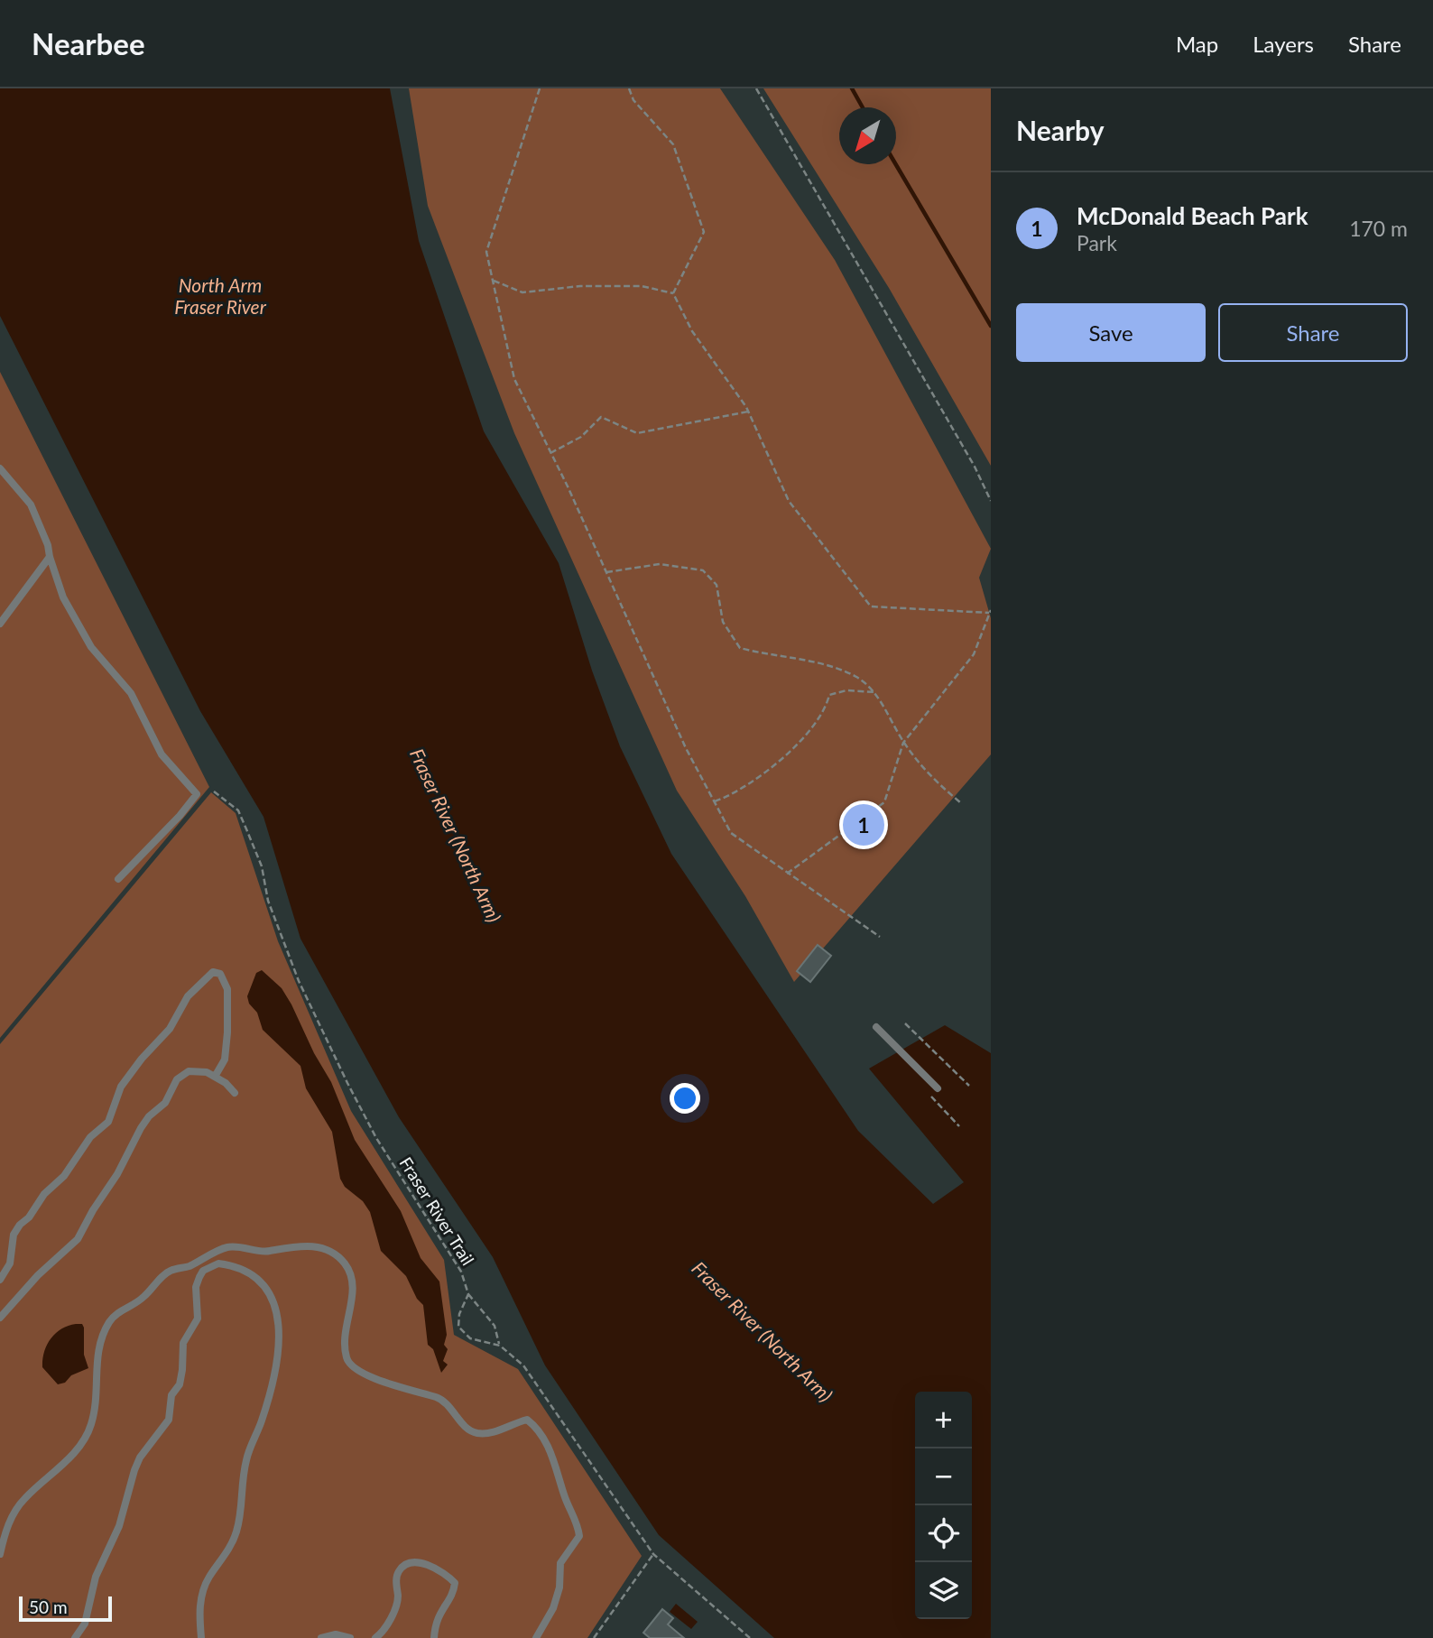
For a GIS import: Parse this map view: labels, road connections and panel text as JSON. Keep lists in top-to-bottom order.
{
  "streets": {
    "path": ["Fraser River Trail"]
  },
  "water": ["North Arm Fraser River", "Fraser River (North Arm)"],
  "scale_bar": "50 m",
  "north": "bottom left",
  "page": {
    "header": "Nearbee",
    "nav": ["Map", "Layers", "Share"],
    "heading": "Nearby",
    "list": [
      {
        "mark": "1",
        "name": "McDonald Beach Park",
        "note": "Park",
        "value": "170 m"
      }
    ],
    "buttons": ["Save", "Share"],
    "pins": "1",
    "map_buttons": ["+", "−"],
    "scale": "50 m"
  }
}
